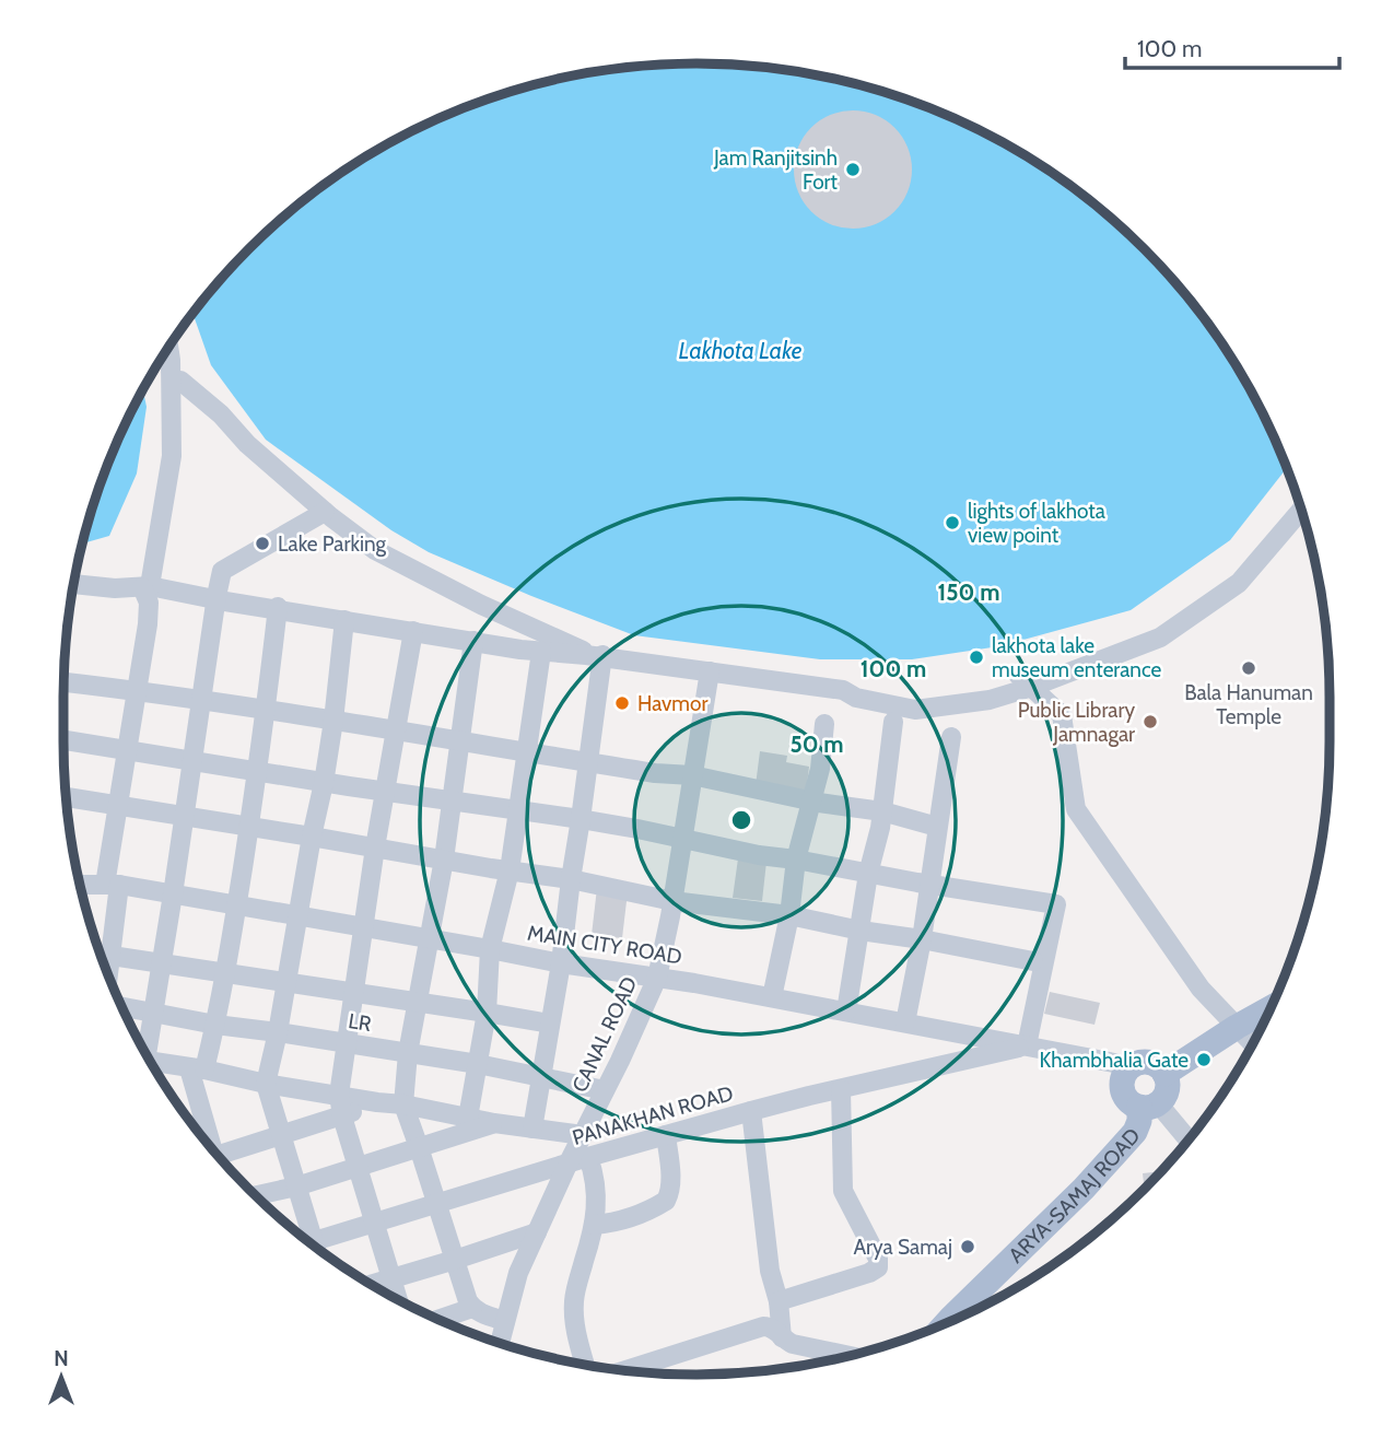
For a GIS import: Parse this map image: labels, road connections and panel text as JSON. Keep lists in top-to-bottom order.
{
  "streets": {
    "main road": ["ARYA-SAMAJ ROAD"],
    "street": [
      "MAIN CITY ROAD",
      "LR",
      "CANAL ROAD",
      "PANAKHAN ROAD"
    ]
  },
  "crossings": [
    ["MAIN CITY ROAD", "CANAL ROAD"],
    ["MAIN CITY ROAD", "PANAKHAN ROAD"],
    ["MAIN CITY ROAD", "ARYA-SAMAJ ROAD"],
    ["LR", "CANAL ROAD"],
    ["CANAL ROAD", "PANAKHAN ROAD"]
  ],
  "water": ["Lakhota Lake"],
  "places": [
    "Jam Ranjitsinh Fort",
    "lights of lakhota view point",
    "Lake Parking",
    "lakhota lake museum enterance",
    "Bala Hanuman Temple",
    "Havmor",
    "Public Library Jamnagar",
    "Khambhalia Gate",
    "Arya Samaj"
  ],
  "scale_bar": "100 m",
  "north": "top",
  "rings": ["150 m", "100 m", "50 m"]
}
